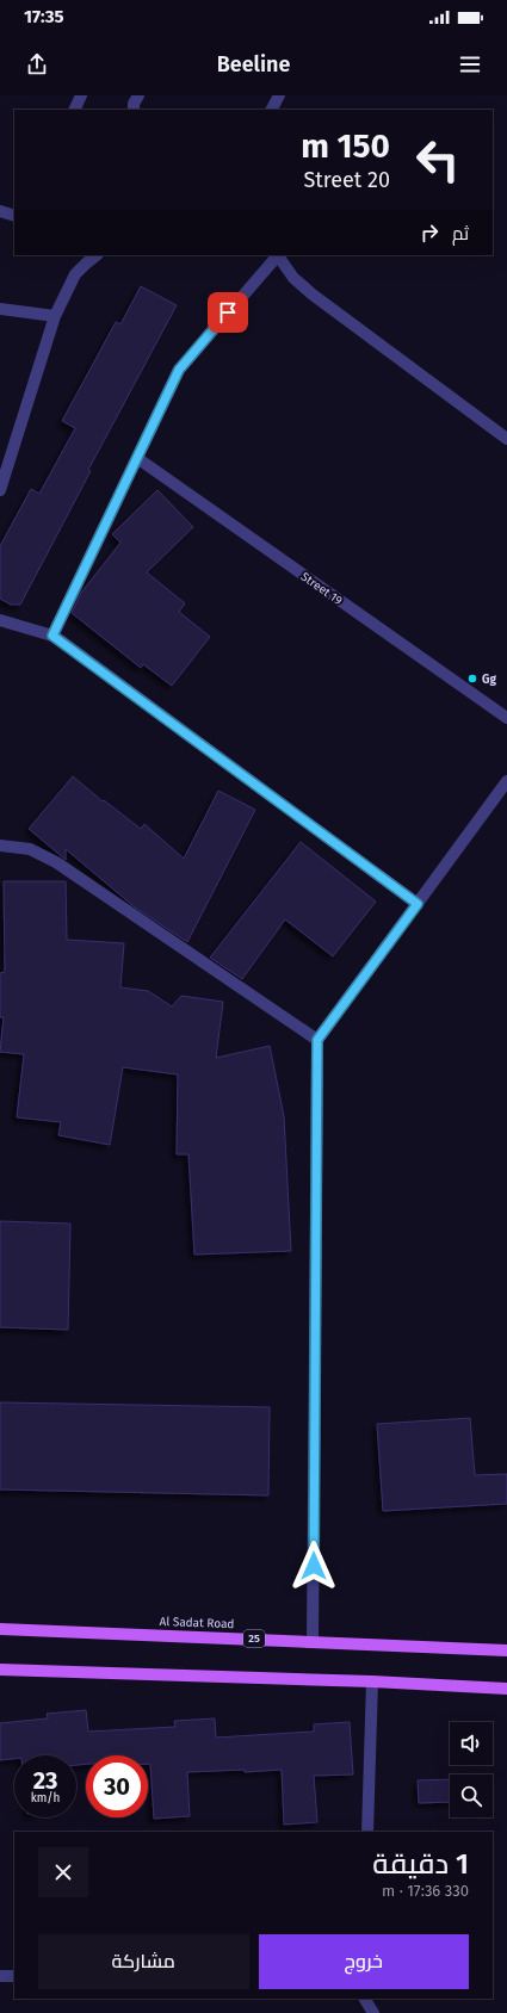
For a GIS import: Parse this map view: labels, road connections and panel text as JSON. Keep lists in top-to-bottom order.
{
  "streets": {
    "main road": ["Al Sadat Road", "25"],
    "street": ["Street 19"]
  },
  "places": ["Gg"],
  "page": {
    "status": "17:35",
    "header": "Beeline",
    "turn": ["150 m", "Street 20"],
    "then": "ثم",
    "speed": "23 km/h",
    "limit": "30",
    "heading": ["1 دقيقة", "330 m · 17:36"],
    "buttons": ["خروج", "مشاركة"]
  }
}
